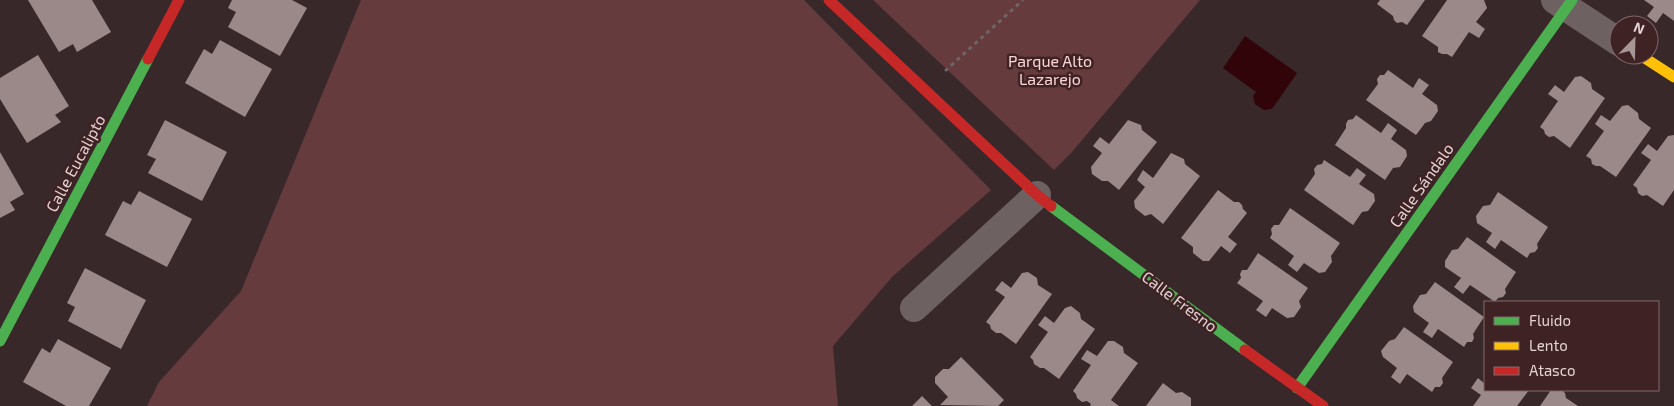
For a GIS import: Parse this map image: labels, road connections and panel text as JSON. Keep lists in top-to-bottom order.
{
  "streets": {
    "street": ["Calle Eucalipto", "Calle Sándalo", "Calle Fresno"]
  },
  "crossings": [
    ["Calle Sándalo", "Calle Fresno"]
  ],
  "parks": ["Parque Alto Lazarejo"],
  "legend": ["Fluido", "Lento", "Atasco"],
  "north": "top right"
}
